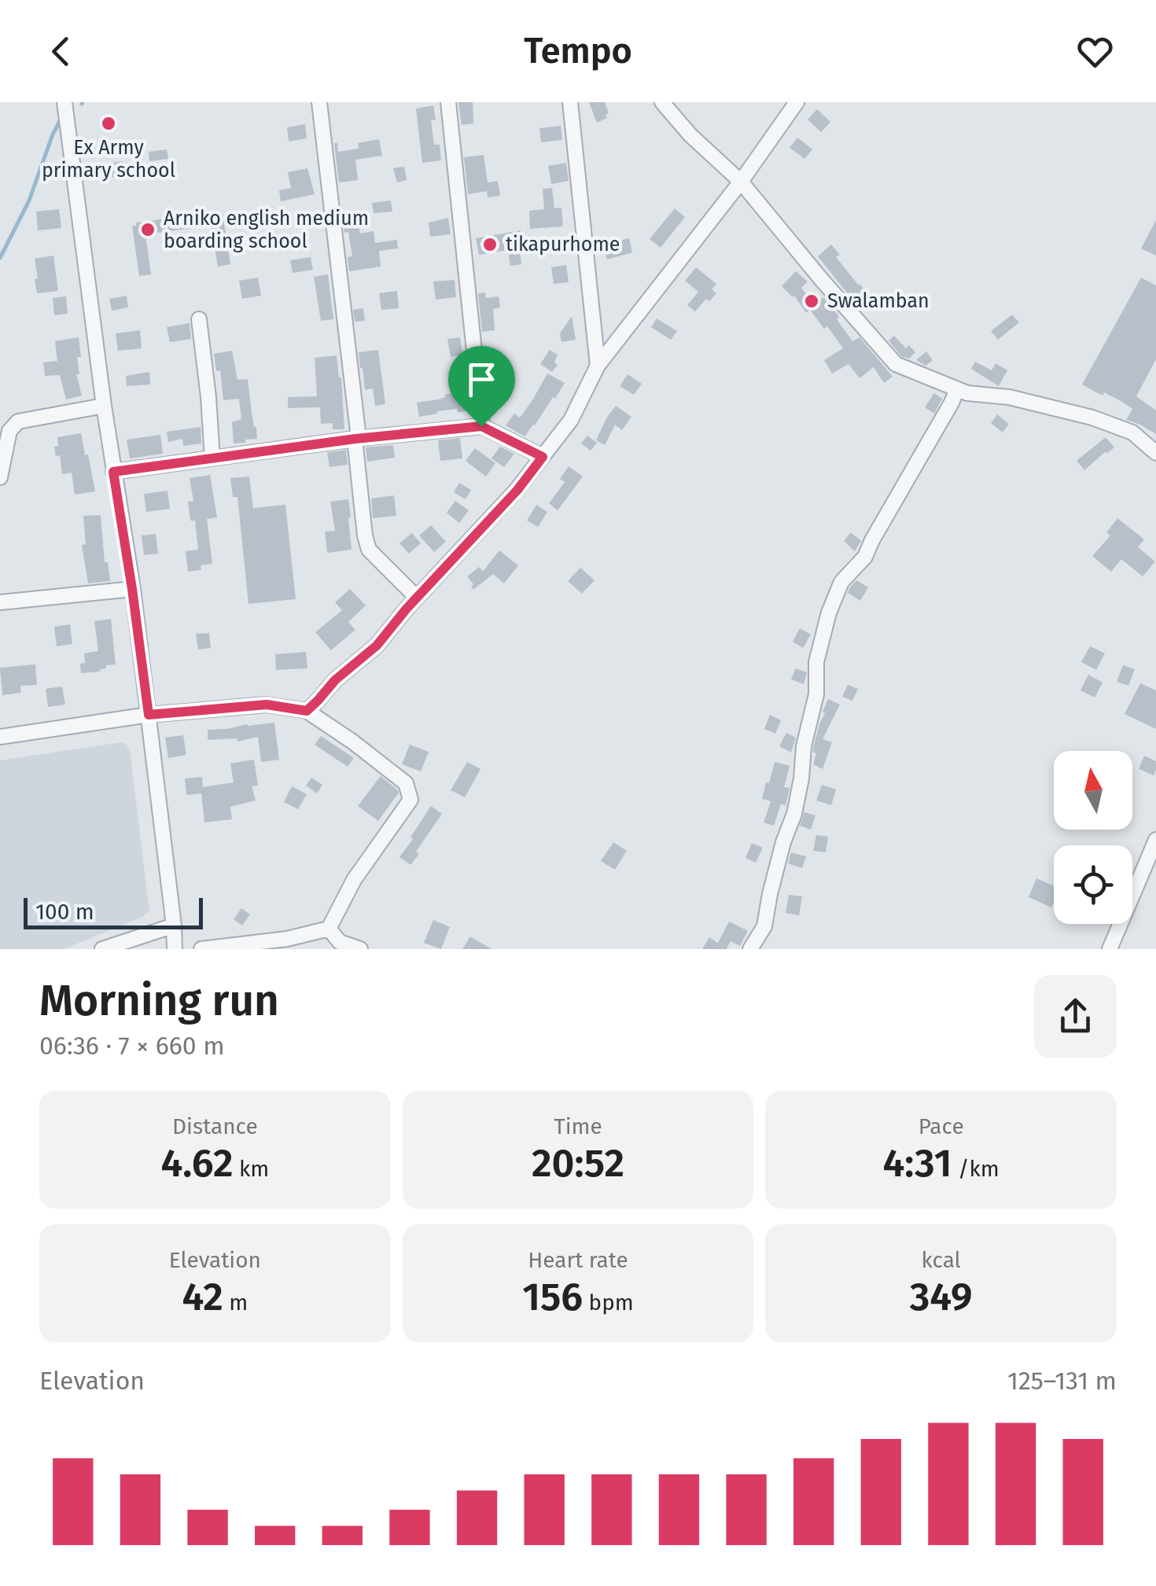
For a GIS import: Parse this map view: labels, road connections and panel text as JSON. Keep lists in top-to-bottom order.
{
  "places": [
    "Ex Army primary school",
    "Arniko english medium boarding school",
    "tikapurhome",
    "Swalamban"
  ],
  "scale_bar": "100 m",
  "north": "top",
  "page": {
    "header": "Tempo",
    "scale": "100 m",
    "heading": ["Morning run", "06:36 · 7 × 660 m"],
    "stats": [
      ["Distance", "4.62 km"],
      ["Time", "20:52"],
      ["Pace", "4:31 /km"],
      ["Elevation", "42 m"],
      ["Heart rate", "156 bpm"],
      ["kcal", "349"]
    ],
    "chart": ["Elevation", "125–131 m"]
  }
}
